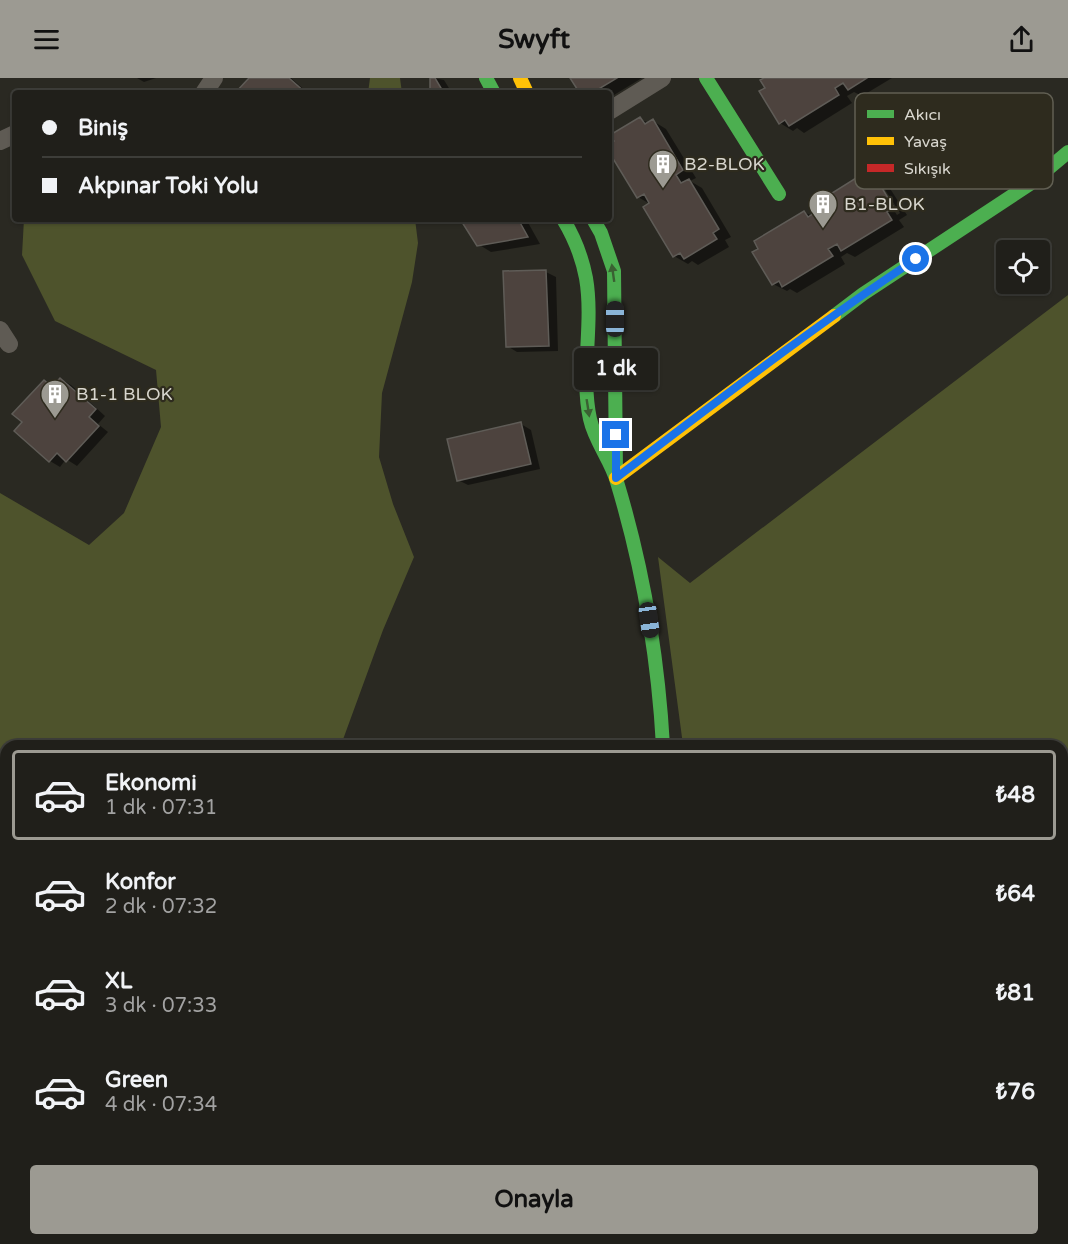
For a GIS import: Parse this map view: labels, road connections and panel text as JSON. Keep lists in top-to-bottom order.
{
  "places": {
    "building": ["B2-BLOK", "B1-BLOK", "B1-1 BLOK"]
  },
  "legend": ["Akıcı", "Yavaş", "Sıkışık"],
  "page": {
    "header": "Swyft",
    "banner": ["Biniş", "Akpınar Toki Yolu"],
    "bubble": "1 dk",
    "list": [
      {
        "name": "Ekonomi",
        "note": "1 dk · 07:31",
        "value": "₺48"
      },
      {
        "name": "Konfor",
        "note": "2 dk · 07:32",
        "value": "₺64"
      },
      {
        "name": "XL",
        "note": "3 dk · 07:33",
        "value": "₺81"
      },
      {
        "name": "Green",
        "note": "4 dk · 07:34",
        "value": "₺76"
      }
    ],
    "buttons": "Onayla"
  }
}
